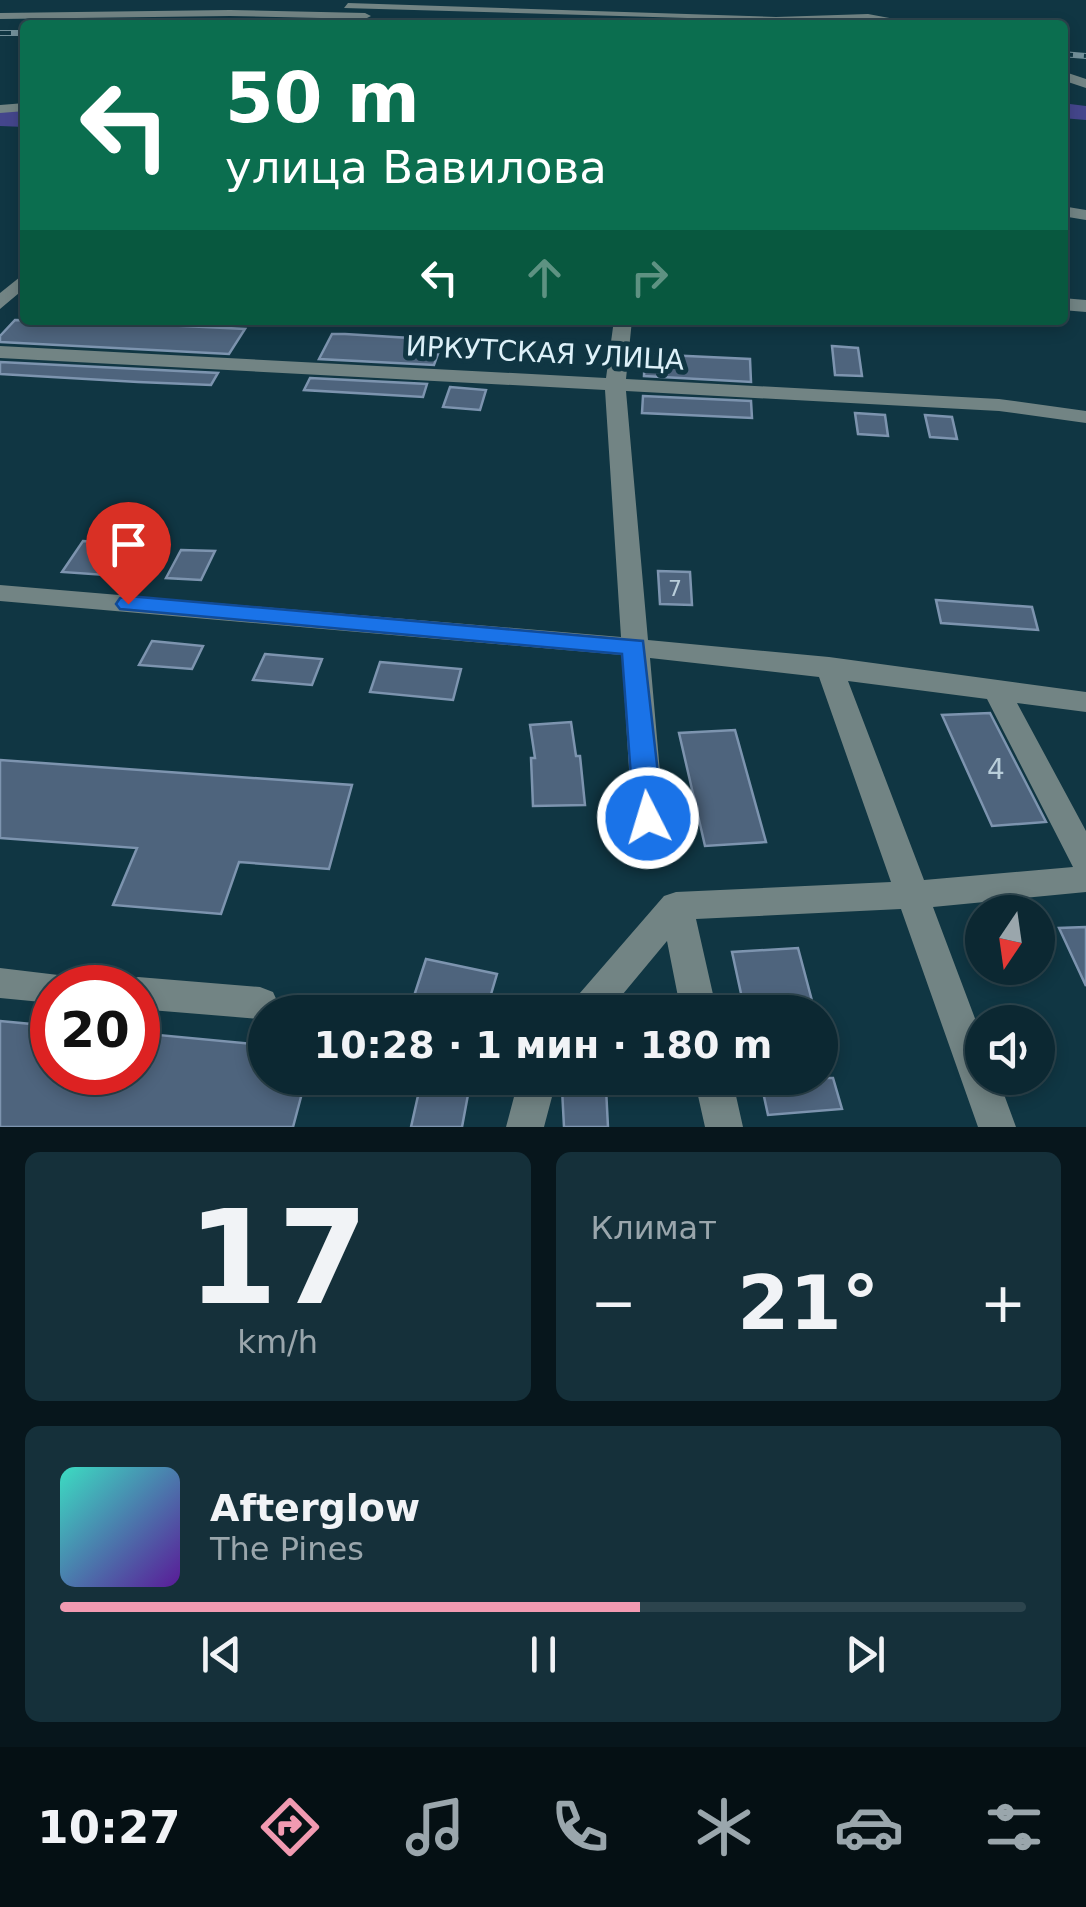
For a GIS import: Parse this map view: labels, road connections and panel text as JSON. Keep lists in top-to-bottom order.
{
  "streets": {
    "street": ["ИРКУТСКАЯ УЛИЦА"]
  },
  "house_numbers": ["7", "4"],
  "north": "bottom",
  "page": {
    "turn": ["50 m", "улица Вавилова"],
    "limit": "20",
    "trip": "10:28 · 1 мин · 180 m",
    "tile": [
      ["17", "km/h"],
      "Климат"
    ],
    "heat": ["−", "21°", "+"],
    "song": ["Afterglow", "The Pines"],
    "tabs": "10:27"
  }
}
